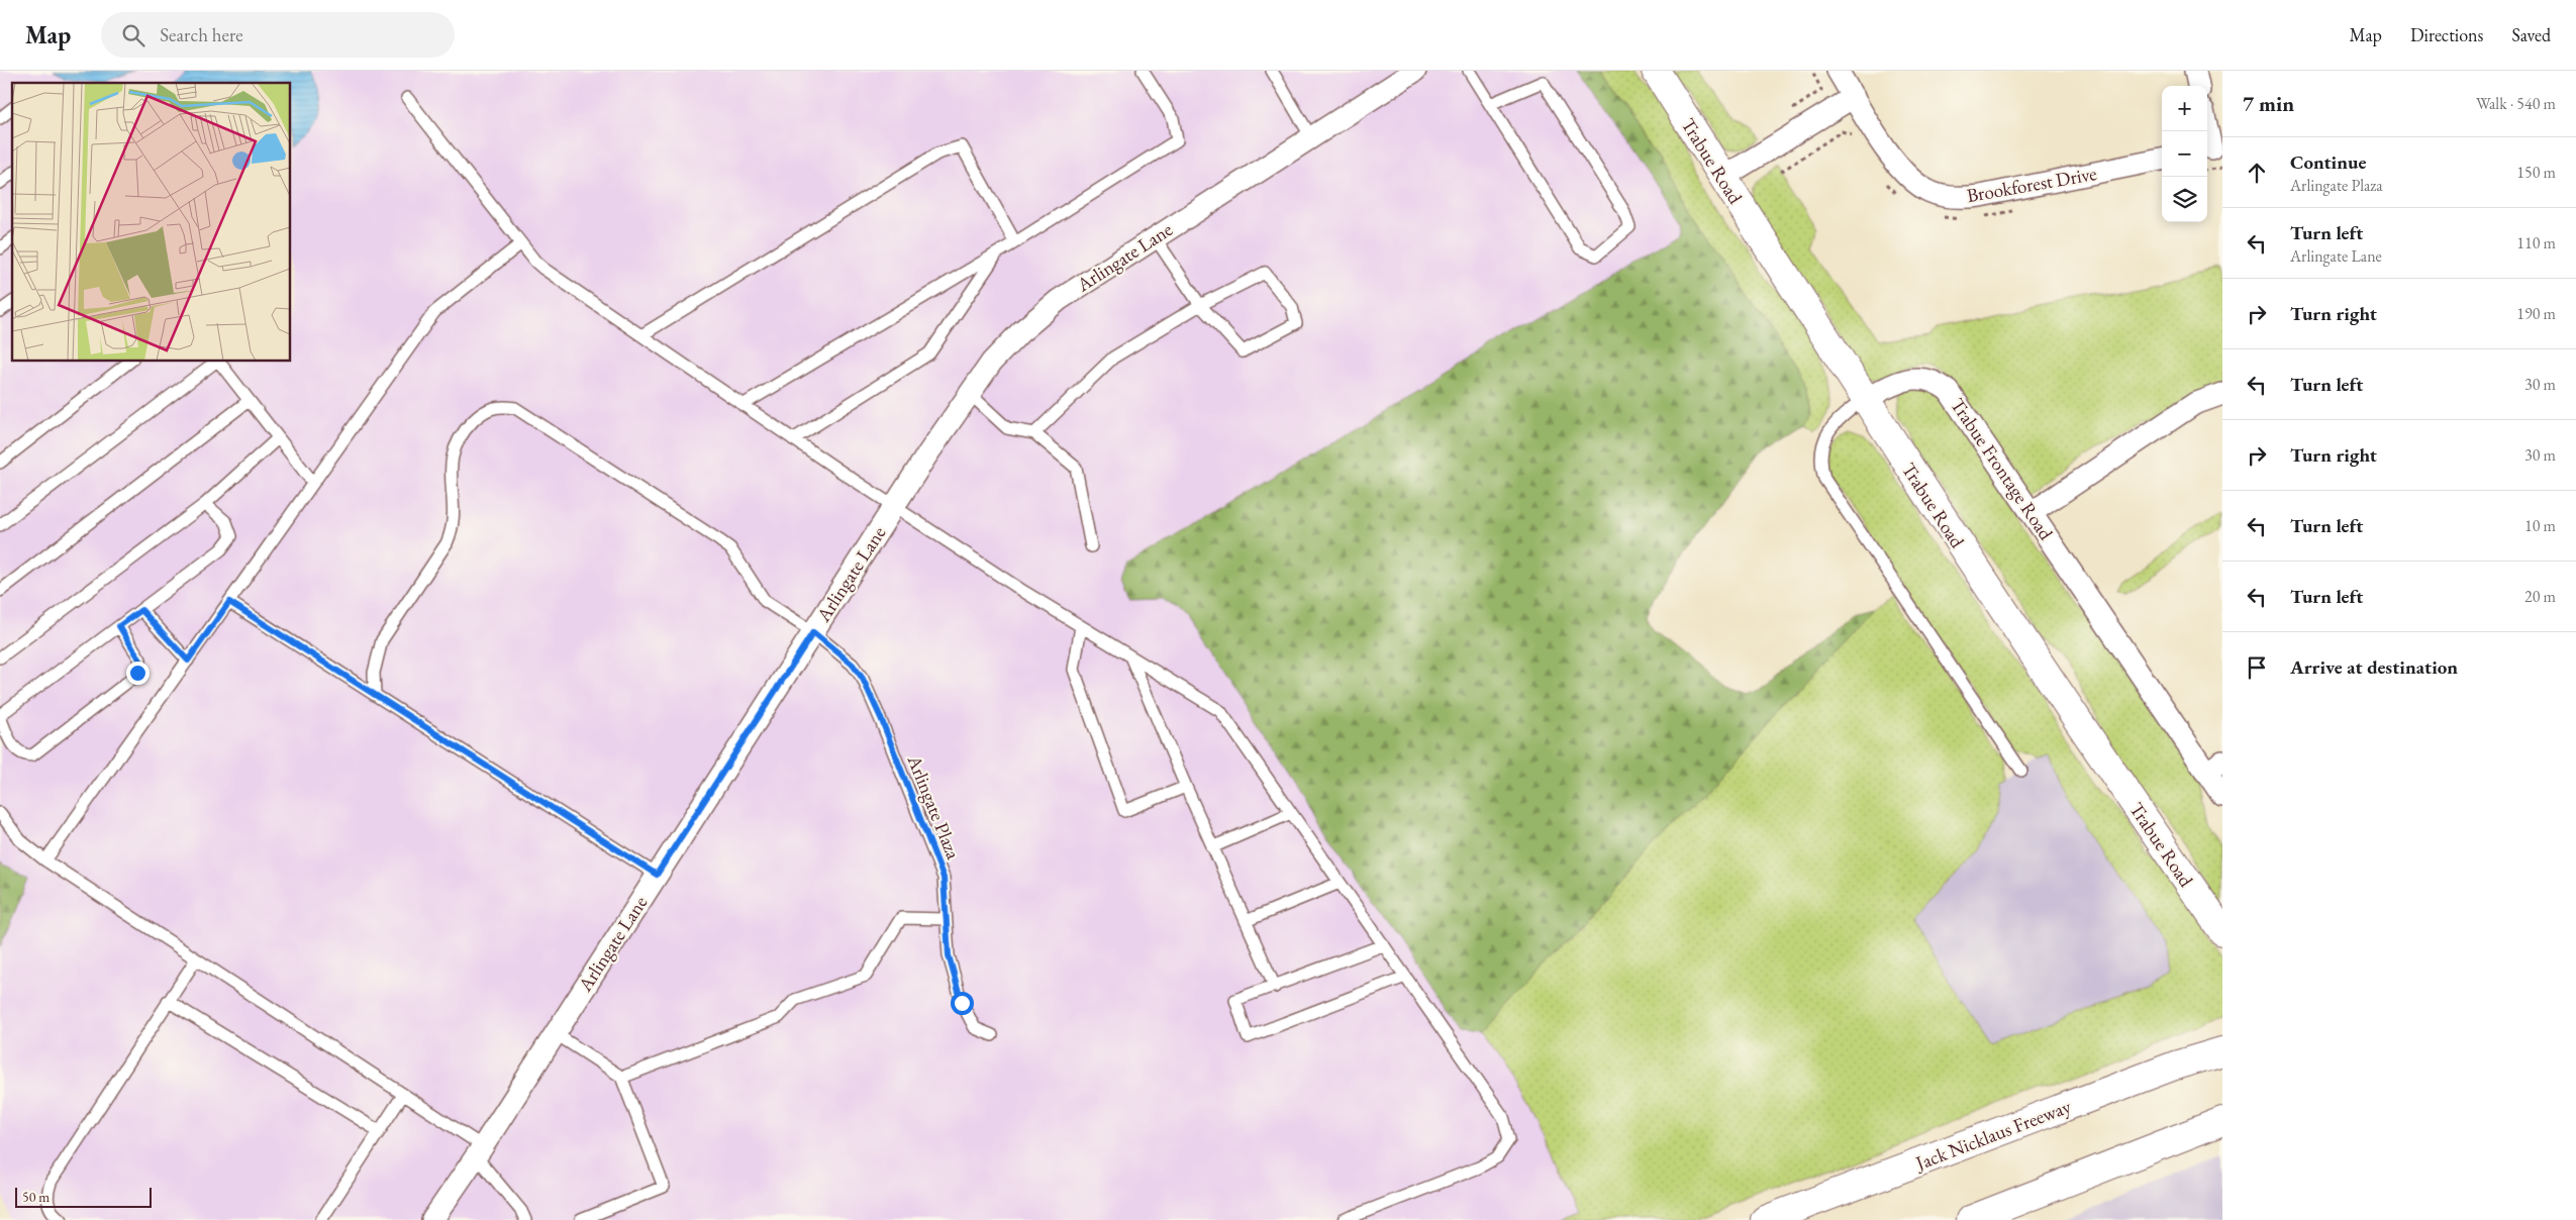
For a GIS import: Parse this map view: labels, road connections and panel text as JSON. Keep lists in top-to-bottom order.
{
  "streets": {
    "main road": ["Trabue Road", "Jack Nicklaus Freeway"],
    "street": ["Brookforest Drive", "Arlingate Lane", "Trabue Frontage Road"],
    "lane": ["Arlingate Plaza"]
  },
  "crossings": [
    ["Trabue Road", "Trabue Frontage Road"],
    ["Arlingate Lane", "Arlingate Plaza"]
  ],
  "scale_bar": "50 m",
  "page": {
    "header": "Map",
    "search": "Search here",
    "nav": ["Map", "Directions", "Saved"],
    "heading": ["7 min", "Walk · 540 m"],
    "map_buttons": ["+", "−"],
    "list": [
      ["Continue", "Arlingate Plaza", "150 m"],
      ["Turn left", "Arlingate Lane", "110 m"],
      ["Turn right", "190 m"],
      ["Turn left", "30 m"],
      ["Turn right", "30 m"],
      ["Turn left", "10 m"],
      ["Turn left", "20 m"],
      "Arrive at destination"
    ],
    "scale": "50 m"
  }
}
